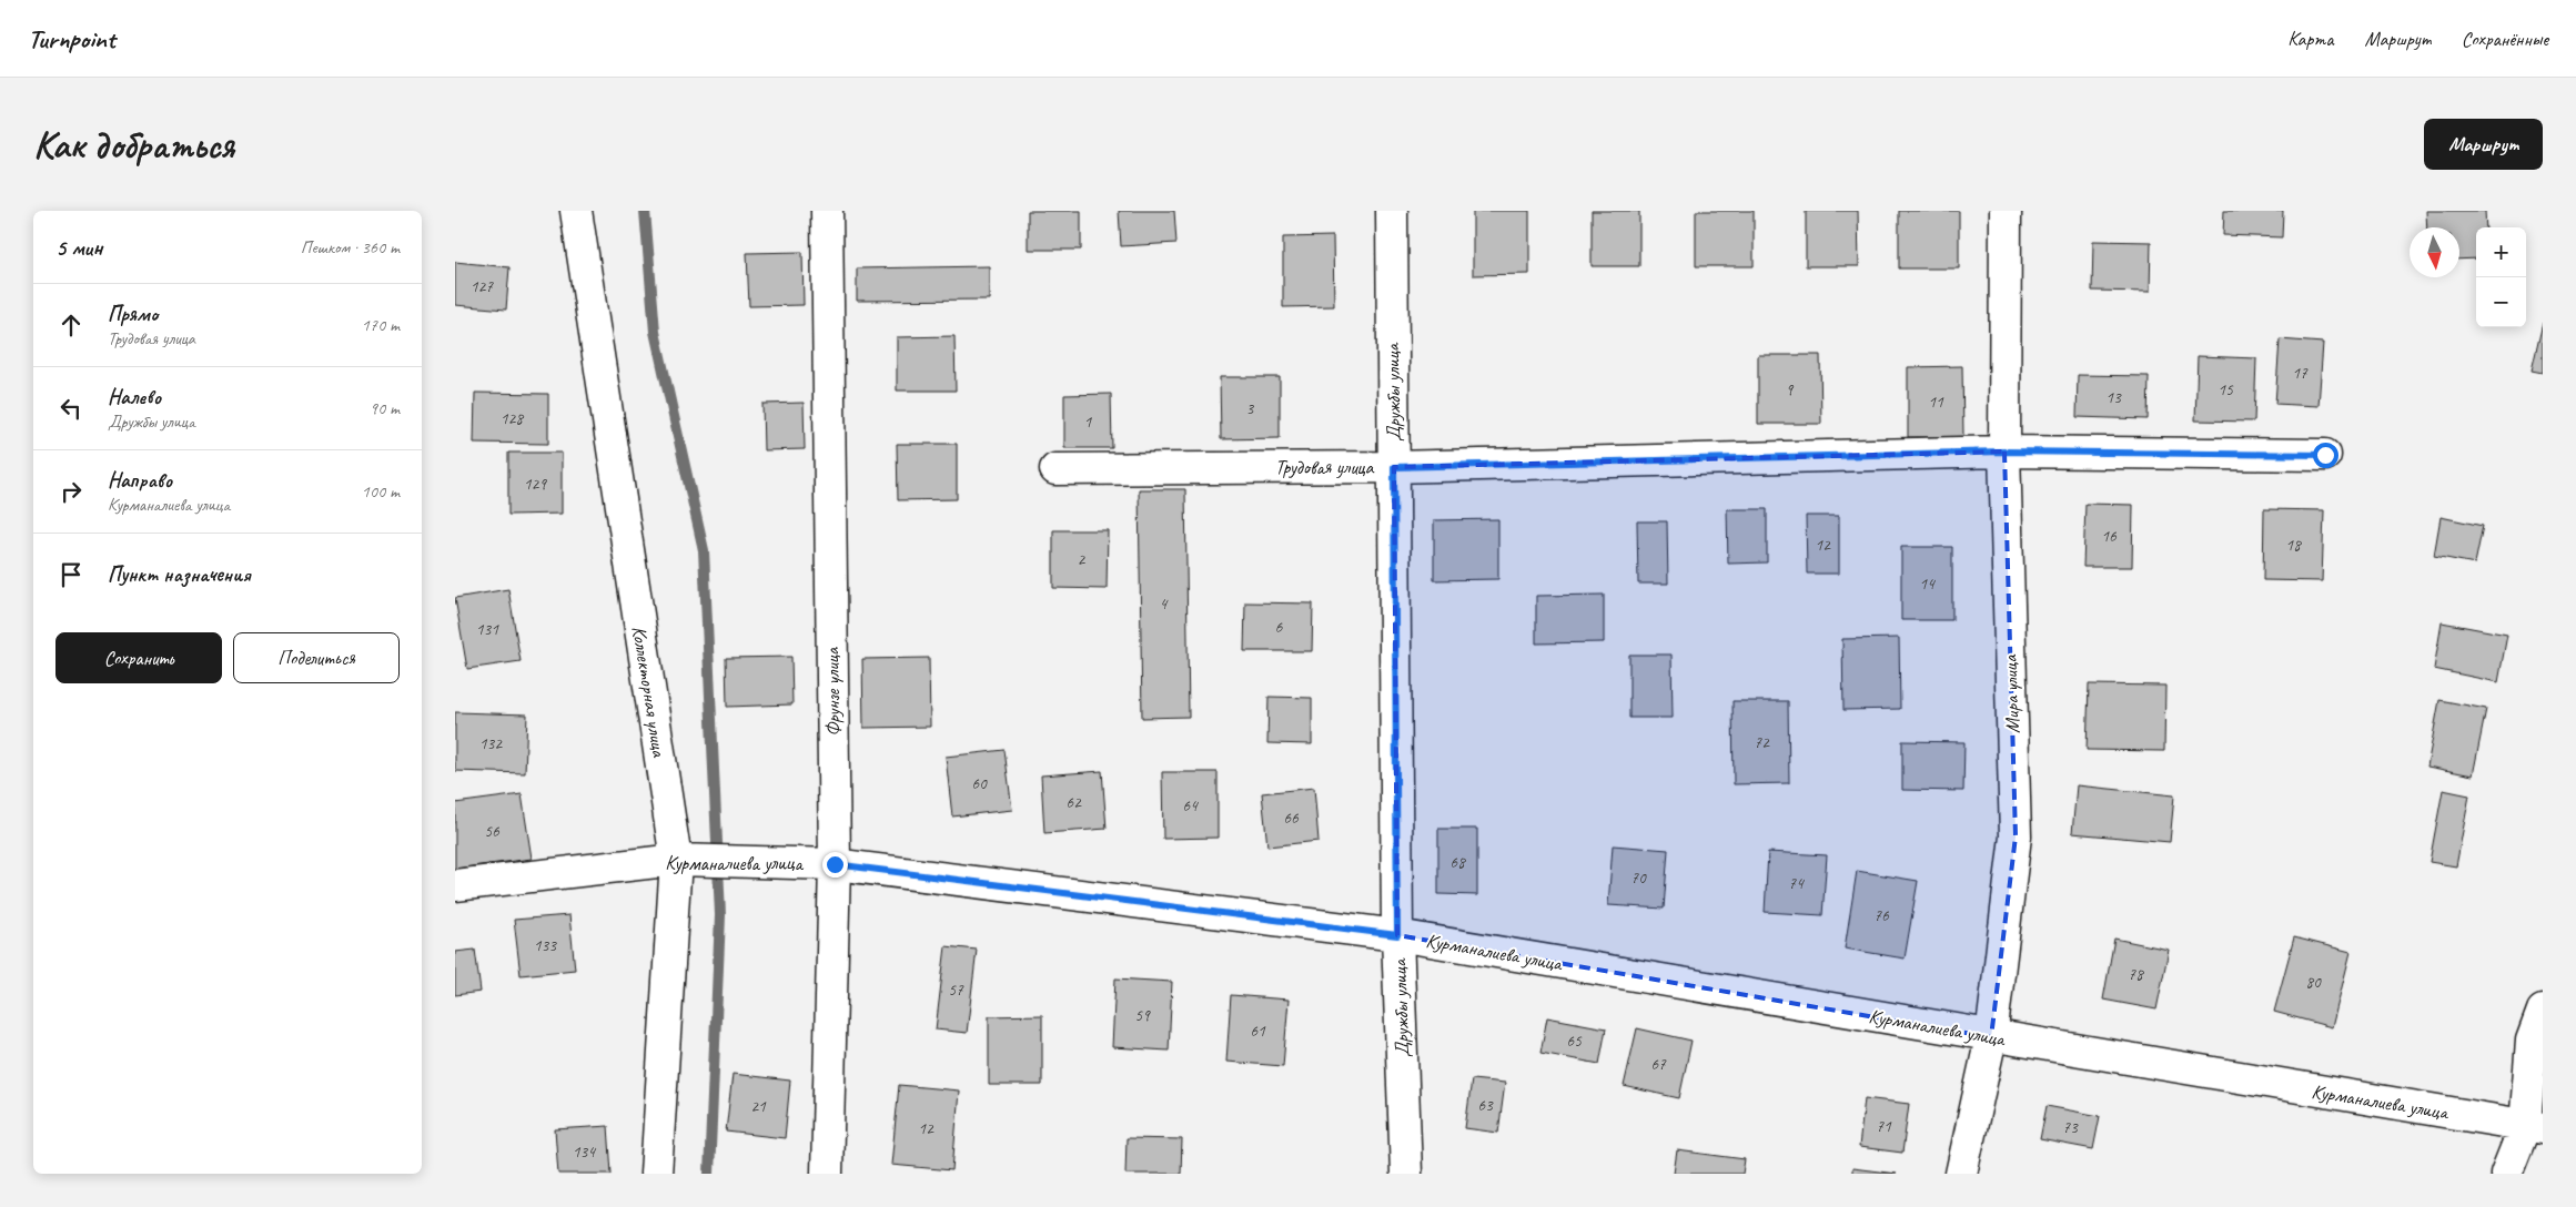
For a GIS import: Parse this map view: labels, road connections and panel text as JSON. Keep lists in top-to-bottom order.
{
  "streets": {
    "street": [
      "Дружбы улица",
      "Трудовая улица",
      "Коллекторная улица",
      "Фрунзе улица",
      "Мира улица",
      "Курманалиева улица"
    ]
  },
  "crossings": [
    ["Дружбы улица", "Трудовая улица"],
    ["Дружбы улица", "Курманалиева улица"],
    ["Трудовая улица", "Мира улица"],
    ["Коллекторная улица", "Курманалиева улица"],
    ["Фрунзе улица", "Курманалиева улица"],
    ["Мира улица", "Курманалиева улица"]
  ],
  "house_numbers": [
    "127",
    "17",
    "9",
    "15",
    "13",
    "11",
    "3",
    "128",
    "1",
    "129",
    "16",
    "12",
    "18",
    "2",
    "14",
    "4",
    "6",
    "131",
    "72",
    "132",
    "60",
    "62",
    "64",
    "66",
    "56",
    "68",
    "70",
    "74",
    "76",
    "133",
    "78",
    "80",
    "57",
    "59",
    "61",
    "65",
    "67",
    "63",
    "21",
    "71",
    "73",
    "12",
    "134"
  ],
  "north": "bottom",
  "page": {
    "header": "Turnpoint",
    "nav": ["Карта", "Маршрут", "Сохранённые"],
    "buttons": [
      "Маршрут",
      ["Сохранить", "Поделиться"]
    ],
    "title": "Как добраться",
    "heading": ["5 мин", "Пешком · 360 m"],
    "map_buttons": ["+", "−"],
    "list": [
      ["Прямо", "Трудовая улица", "170 m"],
      ["Налево", "Дружбы улица", "90 m"],
      ["Направо", "Курманалиева улица", "100 m"],
      "Пункт назначения"
    ]
  }
}
